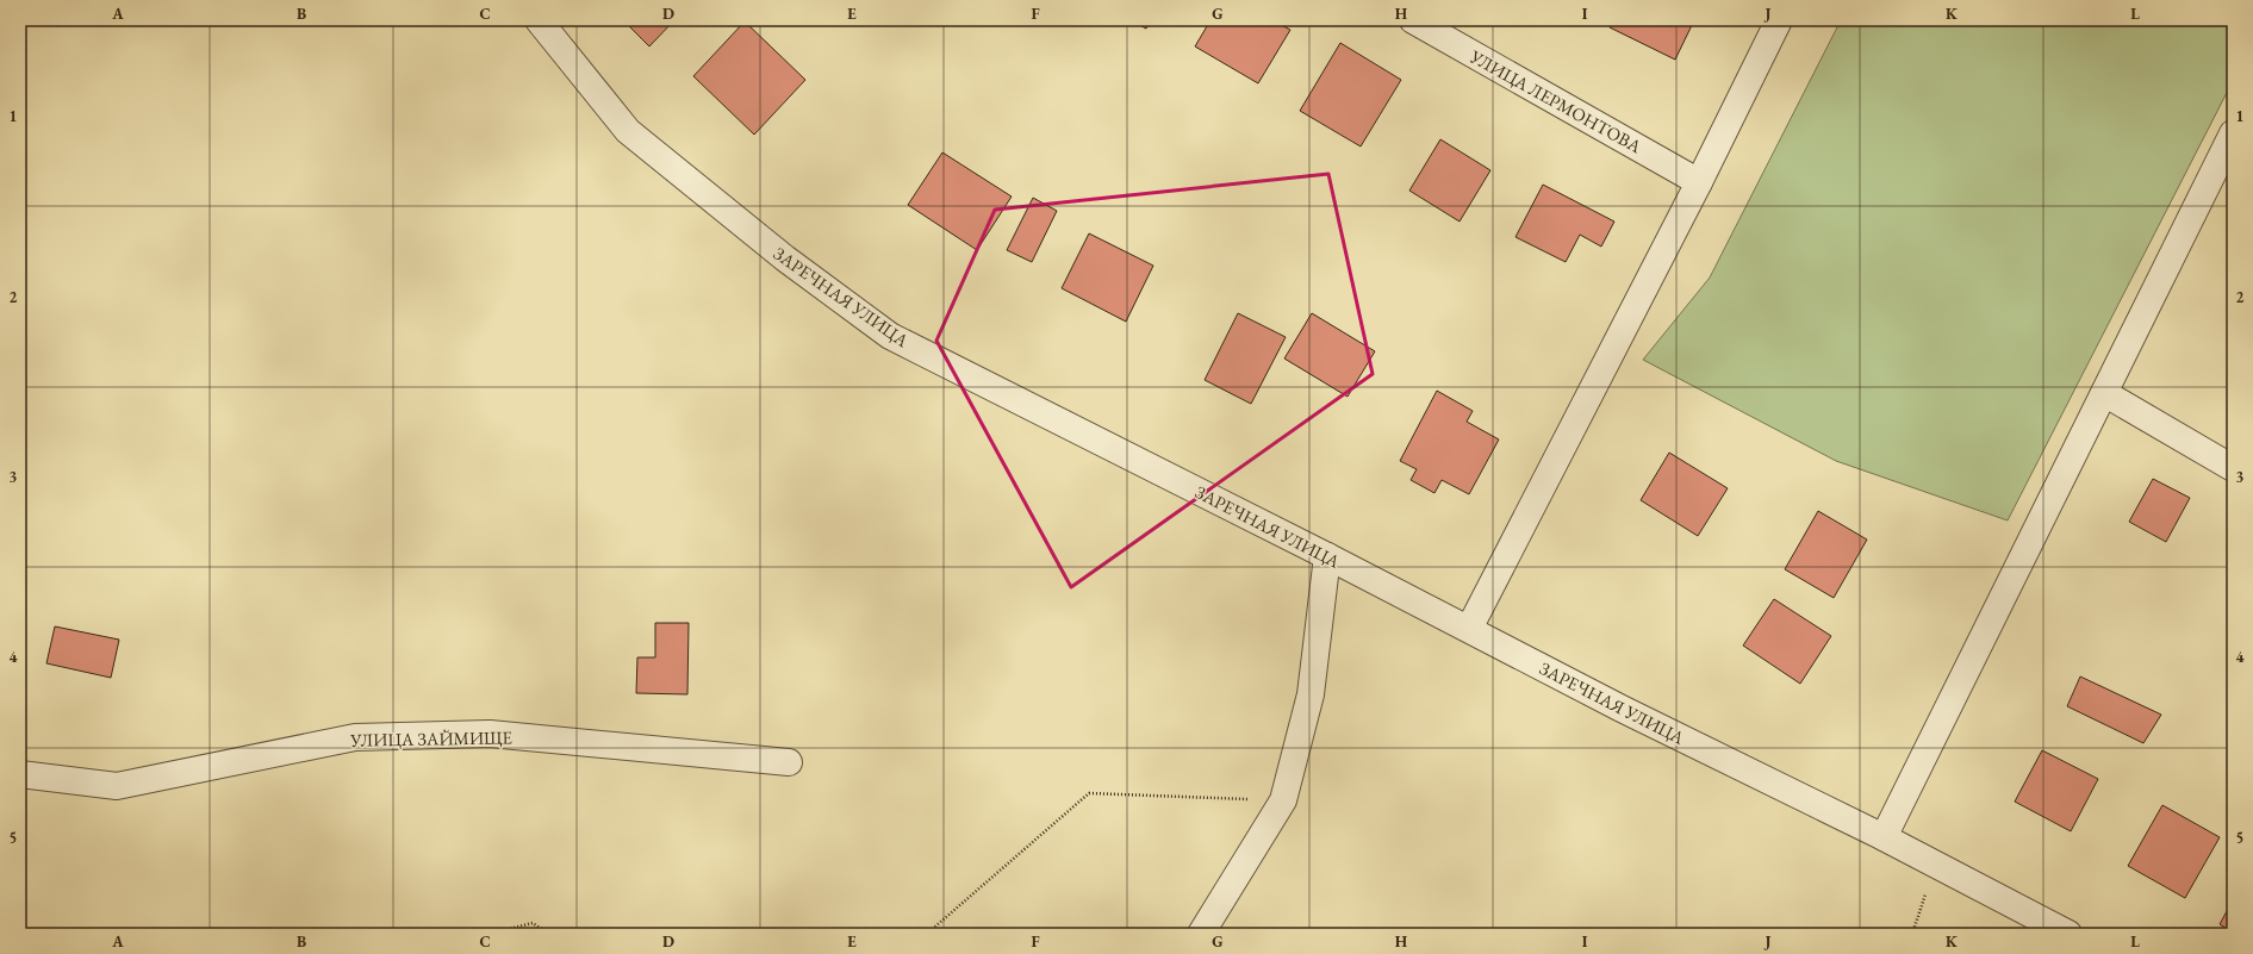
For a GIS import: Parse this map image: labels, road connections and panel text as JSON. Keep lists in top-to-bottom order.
{
  "streets": {
    "street": ["УЛИЦА ЛЕРМОНТОВА", "ЗАРЕЧНАЯ УЛИЦА", "УЛИЦА ЗАЙМИЩЕ"]
  },
  "grid": {
    "columns": [
      "A",
      "B",
      "C",
      "D",
      "E",
      "F",
      "G",
      "H",
      "I",
      "J",
      "K",
      "L"
    ],
    "rows": [
      "1",
      "2",
      "3",
      "4",
      "5"
    ]
  }
}
